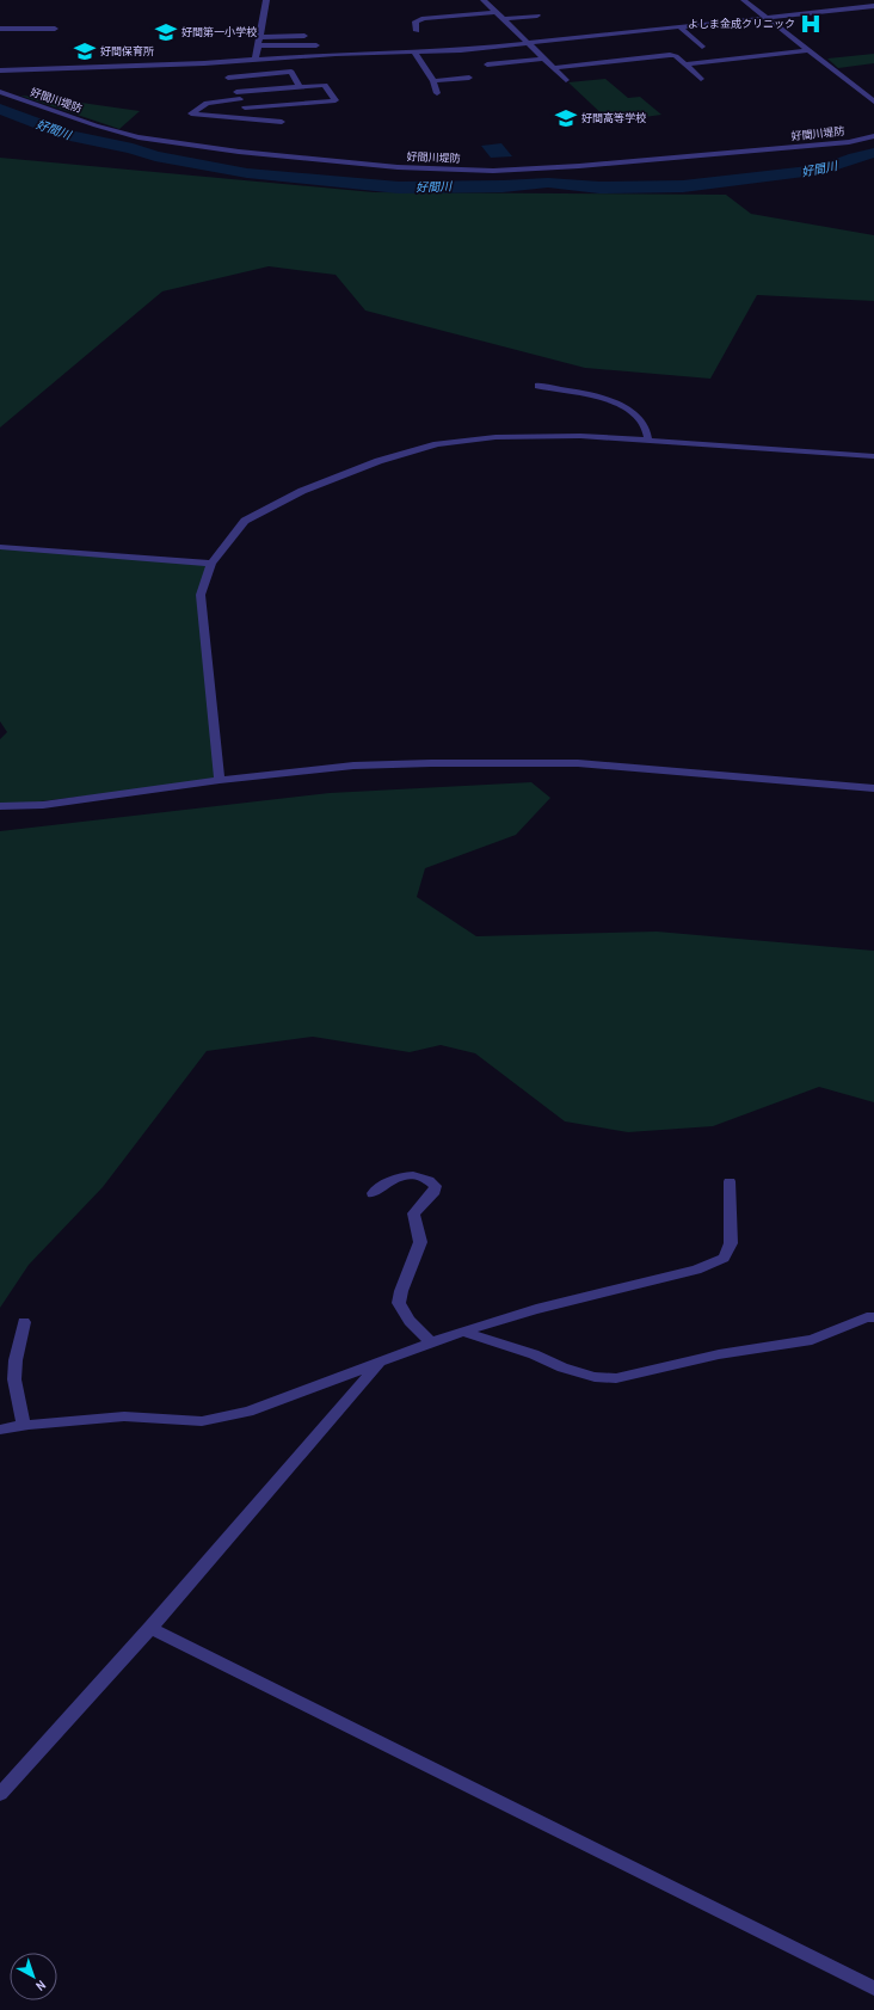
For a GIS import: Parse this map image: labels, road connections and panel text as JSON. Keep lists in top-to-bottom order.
{
  "streets": {
    "street": ["好間川堤防"]
  },
  "water": ["好間川"],
  "places": {
    "hospital": ["よしま金成クリニック"],
    "school or university": ["好間第一小学校", "好間保育所", "好間高等学校"]
  },
  "north": "bottom right"
}
